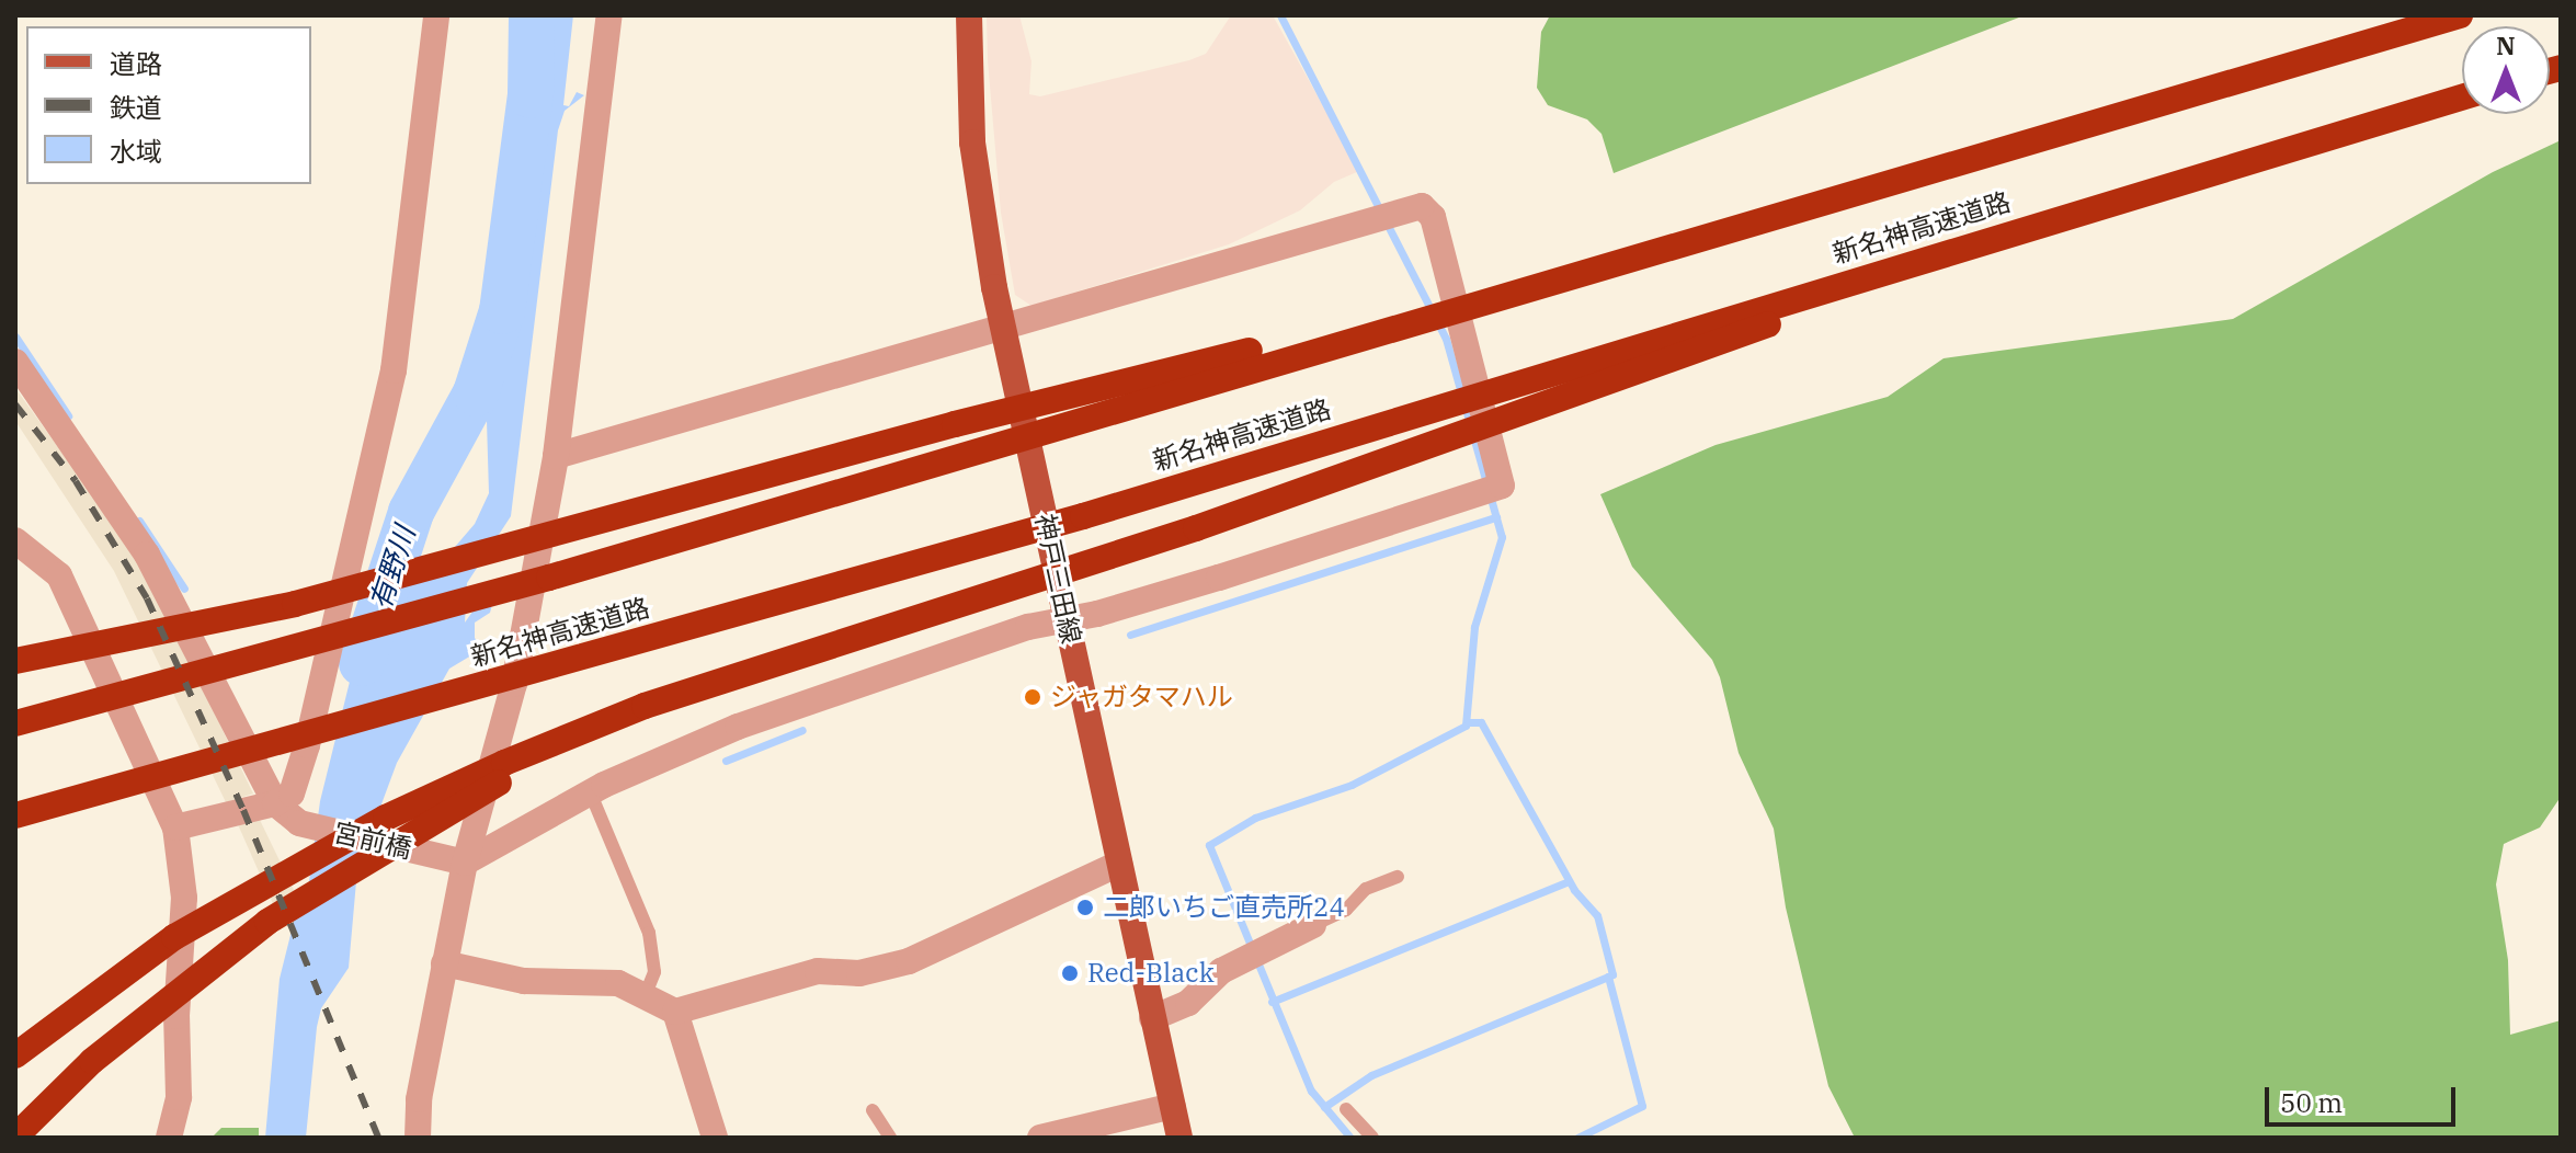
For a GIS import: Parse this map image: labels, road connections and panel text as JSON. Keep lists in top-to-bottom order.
{
  "streets": {
    "highway": ["新名神高速道路"],
    "main road": ["神戸三田線"],
    "street": ["宮前橋"]
  },
  "water": ["有野川"],
  "places": ["ジャガタマハル", "二郎いちご直売所24", "Red-Black"],
  "legend": ["道路", "鉄道", "水域"],
  "scale_bar": "50 m",
  "north": "top"
}
